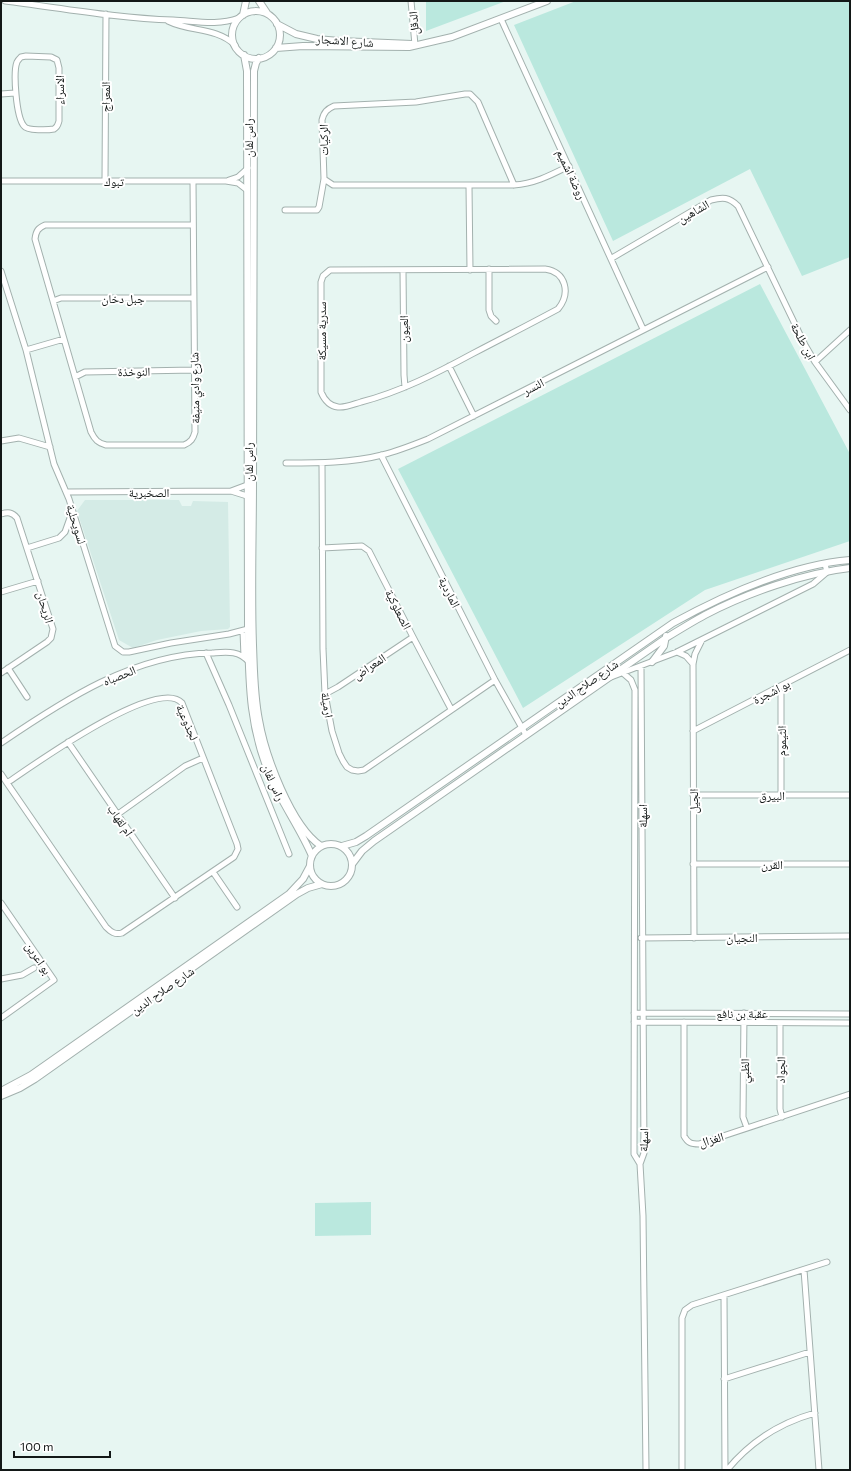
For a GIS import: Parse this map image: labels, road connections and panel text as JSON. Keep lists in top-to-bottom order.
{
  "streets": {
    "street": [
      "الدقل",
      "شارع الاشجار",
      "الاسراء",
      "المعراج",
      "راس لفان",
      "الركيات",
      "روضة اشميم",
      "تبوك",
      "الشاهين",
      "جبل دخان",
      "العيون",
      "سدرية مسيكة",
      "ابن طلحة",
      "النوخذة",
      "النسر",
      "شارع وادي منيفة",
      "الصخبرية",
      "لسويحلية",
      "الماردية",
      "الريحان",
      "الصعلوكية",
      "المعراض",
      "الحصباه",
      "شارع صلاح الدين",
      "بو اشجرة",
      "ارميلة",
      "لجذوعية",
      "الثيموم",
      "البيرق",
      "الجيل",
      "اسهلة",
      "أم لقهاب",
      "القرن",
      "النجيان",
      "بو اعرين",
      "عقبة بن نافع",
      "الجواد",
      "الظبي",
      "الغزال"
    ]
  },
  "crossings": [
    ["الدقل", "شارع الاشجار"],
    ["شارع الاشجار", "راس لفان"],
    ["شارع الاشجار", "روضة اشميم"],
    ["المعراج", "تبوك"],
    ["راس لفان", "تبوك"],
    ["راس لفان", "الصخبرية"],
    ["راس لفان", "لسويحلية"],
    ["راس لفان", "الحصباه"],
    ["راس لفان", "شارع صلاح الدين"],
    ["روضة اشميم", "الشاهين"],
    ["روضة اشميم", "النسر"],
    ["تبوك", "شارع وادي منيفة"],
    ["الشاهين", "ابن طلحة"],
    ["الشاهين", "النسر"],
    ["جبل دخان", "شارع وادي منيفة"],
    ["العيون", "سدرية مسيكة"],
    ["ابن طلحة", "النسر"],
    ["النوخذة", "شارع وادي منيفة"],
    ["النسر", "الماردية"],
    ["النسر", "ارميلة"],
    ["الصخبرية", "لسويحلية"],
    ["الماردية", "شارع صلاح الدين"],
    ["الماردية", "ارميلة"],
    ["الصعلوكية", "المعراض"],
    ["الصعلوكية", "ارميلة"],
    ["المعراض", "ارميلة"],
    ["شارع صلاح الدين", "الجيل"],
    ["شارع صلاح الدين", "اسهلة"],
    ["بو اشجرة", "الثيموم"],
    ["بو اشجرة", "الجيل"],
    ["لجذوعية", "أم لقهاب"],
    ["الثيموم", "البيرق"],
    ["البيرق", "الجيل"],
    ["الجيل", "القرن"],
    ["الجيل", "النجيان"],
    ["اسهلة", "النجيان"],
    ["اسهلة", "عقبة بن نافع"],
    ["عقبة بن نافع", "الجواد"],
    ["عقبة بن نافع", "الظبي"],
    ["عقبة بن نافع", "الغزال"],
    ["الجواد", "الغزال"],
    ["الظبي", "الغزال"]
  ],
  "scale_bar": "100 m"
}
